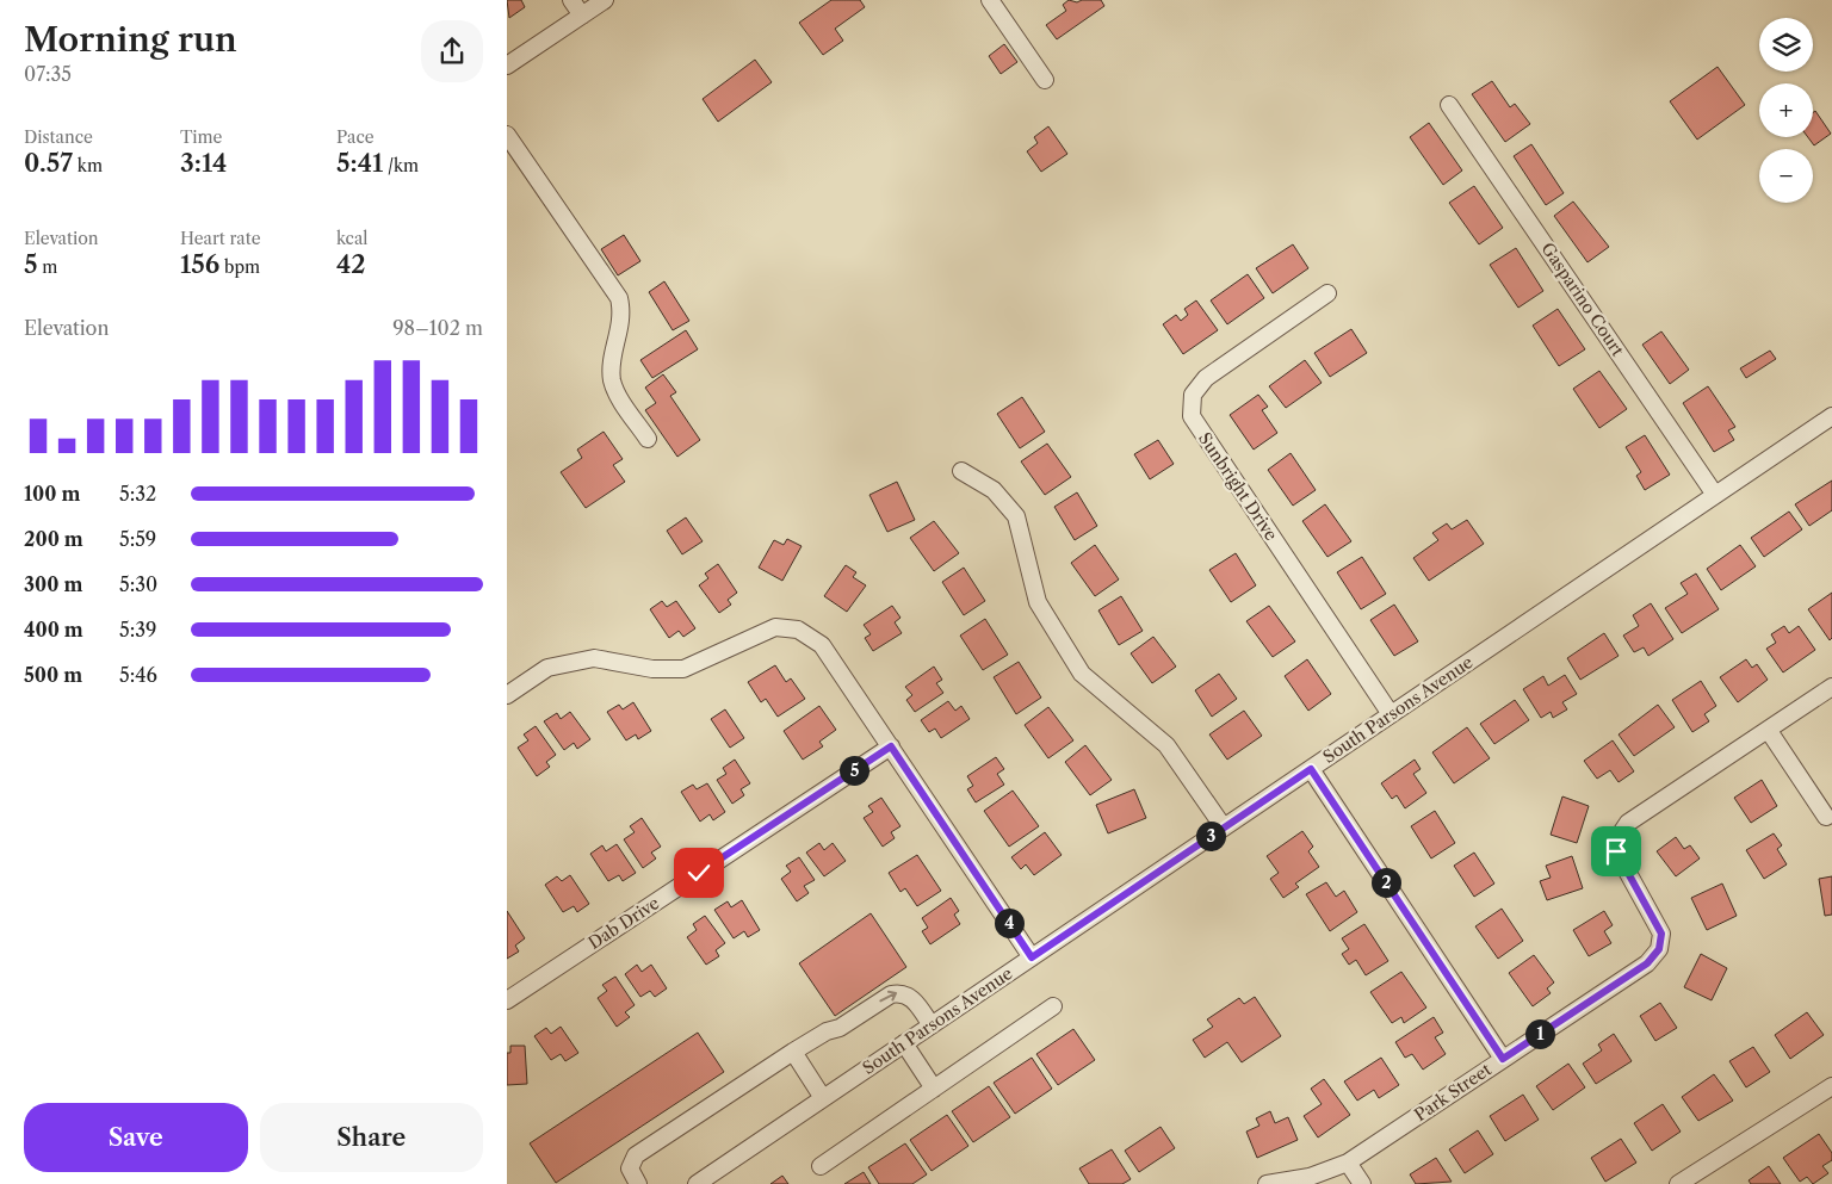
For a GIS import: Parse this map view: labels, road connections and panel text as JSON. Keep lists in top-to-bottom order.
{
  "streets": {
    "street": [
      "Gasparino Court",
      "Sunbright Drive",
      "South Parsons Avenue",
      "Dab Drive",
      "Park Street"
    ]
  },
  "crossings": [
    ["Gasparino Court", "South Parsons Avenue"],
    ["Sunbright Drive", "South Parsons Avenue"]
  ],
  "page": {
    "heading": ["Morning run", "07:35"],
    "map_buttons": ["+", "−"],
    "stats": [
      ["Distance", "0.57 km"],
      ["Time", "3:14"],
      ["Pace", "5:41 /km"],
      ["Elevation", "5 m"],
      ["Heart rate", "156 bpm"],
      ["kcal", "42"]
    ],
    "chart": ["Elevation", "98–102 m"],
    "list": [
      {
        "name": "100 m",
        "note": "5:32"
      },
      {
        "name": "200 m",
        "note": "5:59"
      },
      {
        "name": "300 m",
        "note": "5:30"
      },
      {
        "name": "400 m",
        "note": "5:39"
      },
      {
        "name": "500 m",
        "note": "5:46"
      }
    ],
    "pins": [
      "5",
      "3",
      "2",
      "4",
      "1"
    ],
    "buttons": ["Save", "Share"]
  }
}
